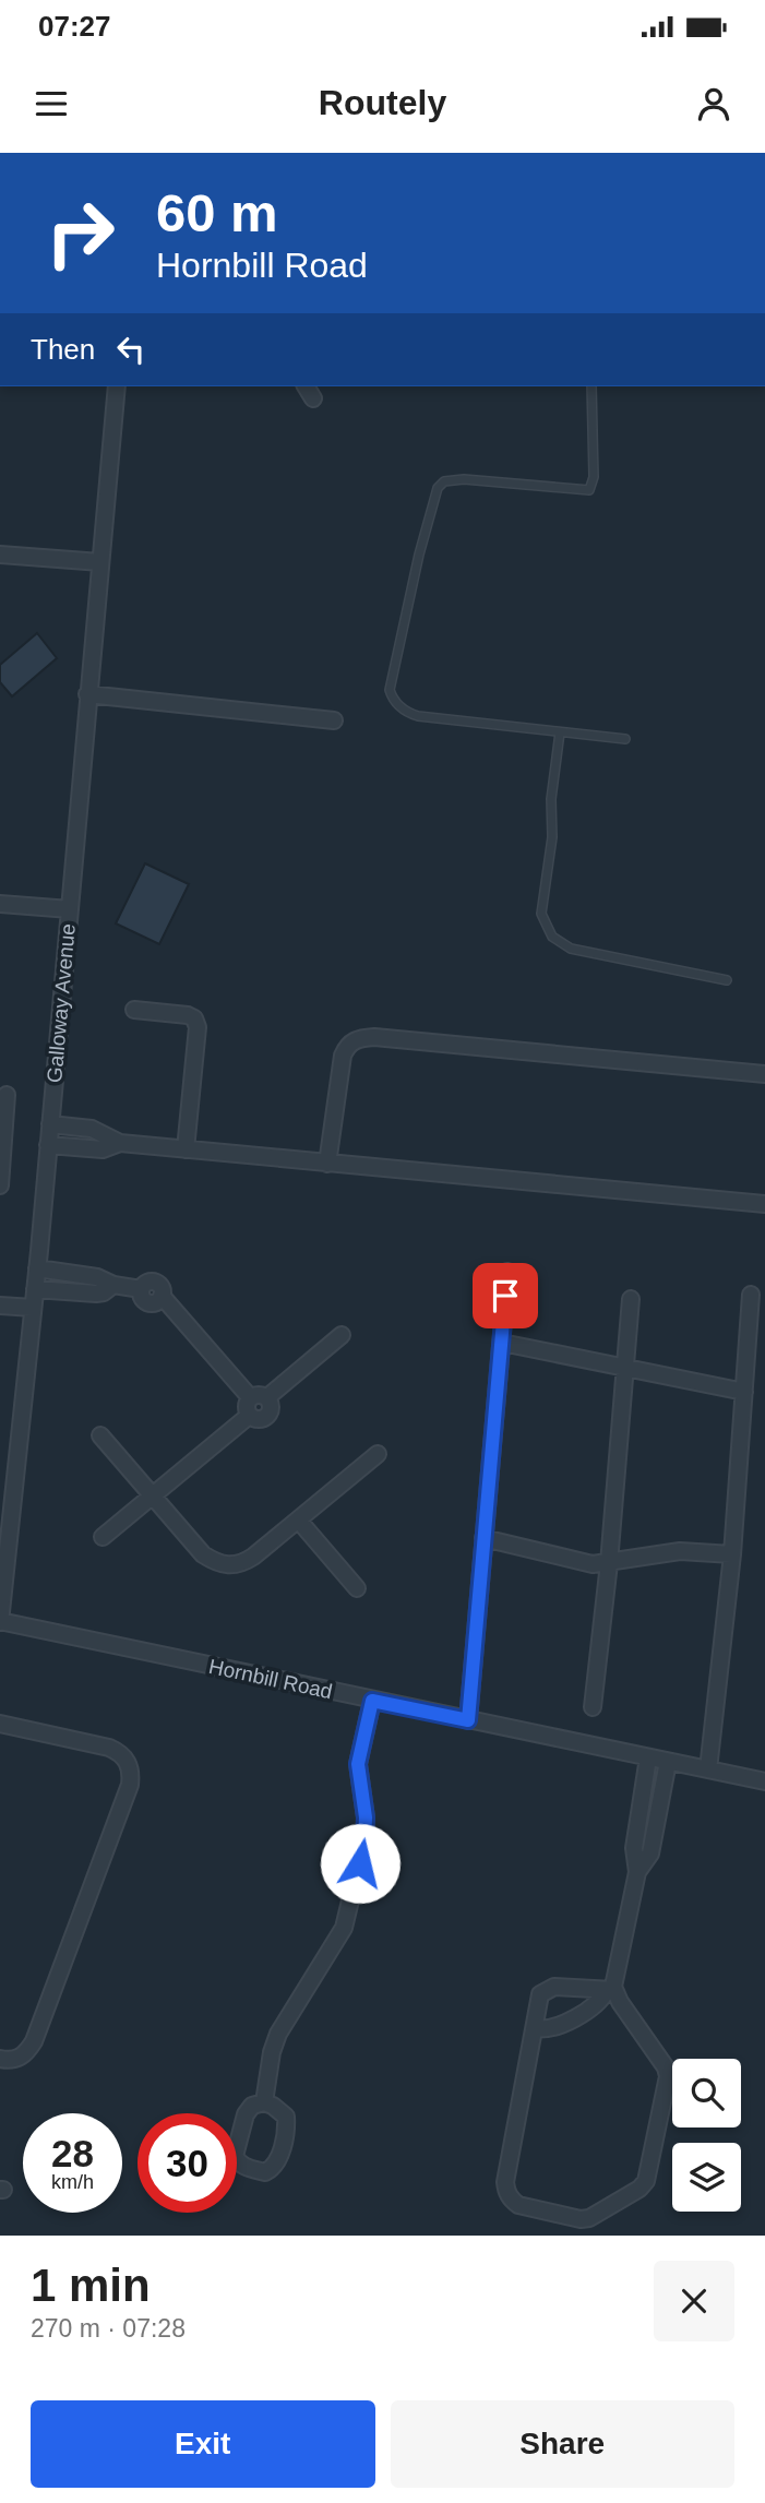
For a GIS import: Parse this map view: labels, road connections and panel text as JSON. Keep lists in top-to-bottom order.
{
  "streets": {
    "street": ["Galloway Avenue", "Hornbill Road"]
  },
  "crossings": [
    ["Galloway Avenue", "Hornbill Road"]
  ],
  "page": {
    "status": "07:27",
    "header": "Routely",
    "turn": ["60 m", "Hornbill Road"],
    "then": "Then",
    "speed": "28 km/h",
    "limit": "30",
    "heading": ["1 min", "270 m · 07:28"],
    "buttons": ["Exit", "Share"]
  }
}
